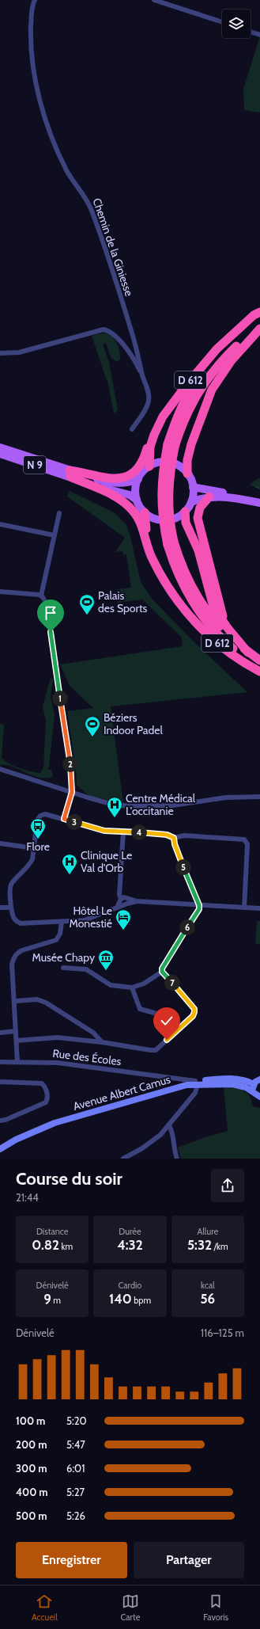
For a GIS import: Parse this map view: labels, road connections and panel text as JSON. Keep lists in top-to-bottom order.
{
  "streets": {
    "highway": ["D 612"],
    "main road": ["N 9"],
    "street": ["Chemin de la Giniesse", "Rue des Écoles", "Avenue Albert Camus"]
  },
  "crossings": [
    ["D 612", "N 9"],
    ["Rue des Écoles", "Avenue Albert Camus"]
  ],
  "places": {
    "sports": ["Palais des Sports", "Béziers Indoor Padel"],
    "hospital": ["Centre Médical L'occitanie", "Clinique Le Val d'Orb"],
    "bus stop": ["Flore"],
    "hotel": ["Hôtel Le Monestié"],
    "museum": ["Musée Chapy"]
  },
  "page": {
    "pins": [
      "1",
      "2",
      "3",
      "4",
      "5",
      "6",
      "7"
    ],
    "heading": ["Course du soir", "21:44"],
    "stats": [
      ["Distance", "0.82 km"],
      ["Durée", "4:32"],
      ["Allure", "5:32 /km"],
      ["Dénivelé", "9 m"],
      ["Cardio", "140 bpm"],
      ["kcal", "56"]
    ],
    "chart": ["Dénivelé", "116–125 m"],
    "list": [
      {
        "name": "100 m",
        "note": "5:20"
      },
      {
        "name": "200 m",
        "note": "5:47"
      },
      {
        "name": "300 m",
        "note": "6:01"
      },
      {
        "name": "400 m",
        "note": "5:27"
      },
      {
        "name": "500 m",
        "note": "5:26"
      }
    ],
    "buttons": ["Enregistrer", "Partager"],
    "tabs": ["Accueil", "Carte", "Favoris"]
  }
}
